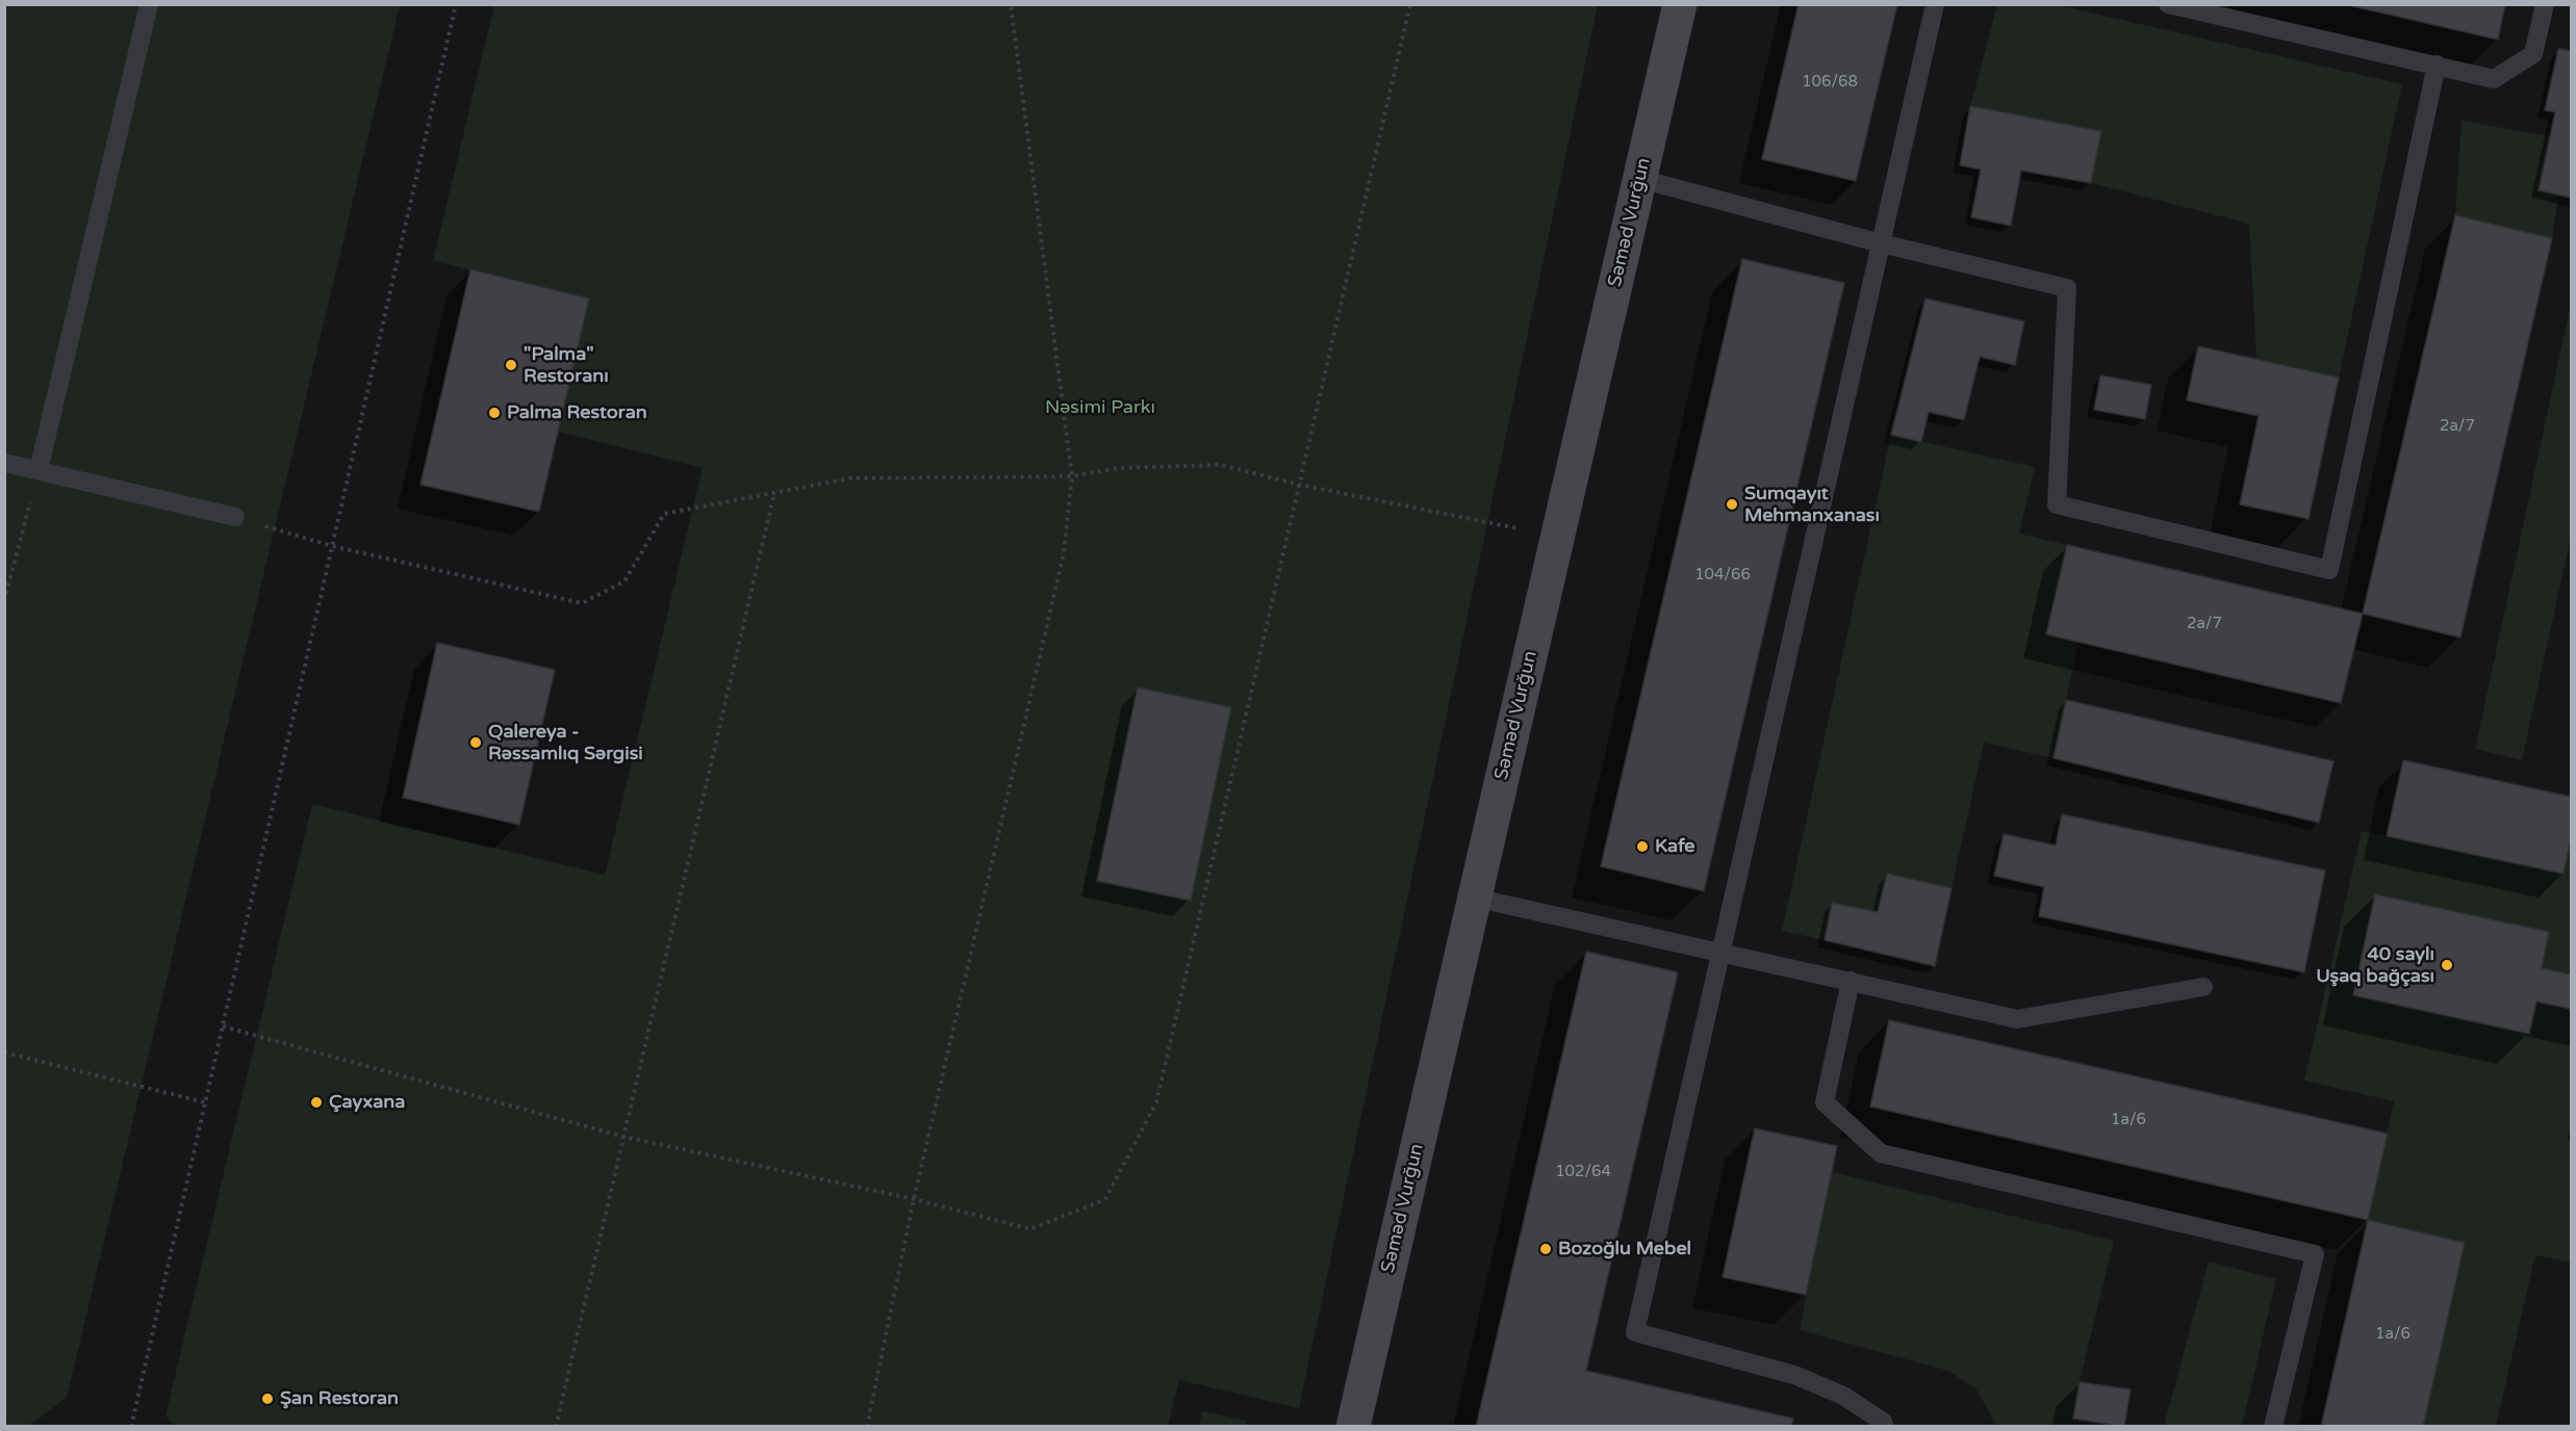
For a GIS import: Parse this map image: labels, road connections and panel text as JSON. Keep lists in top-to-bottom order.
{
  "streets": {
    "main road": ["Səməd Vurğun"]
  },
  "parks": ["Nəsimi Parkı"],
  "places": [
    "\"Palma\" Restoranı",
    "Palma Restoran",
    "Sumqayıt Mehmanxanası",
    "Qalereya - Rəssamlıq Sərgisi",
    "Kafe",
    "40 saylı Uşaq bağçası",
    "Çayxana",
    "Bozoğlu Mebel",
    "Şan Restoran"
  ],
  "house_numbers": [
    "106/68",
    "2a/7",
    "104/66",
    "2a/7",
    "1a/6",
    "102/64",
    "1a/6"
  ]
}
